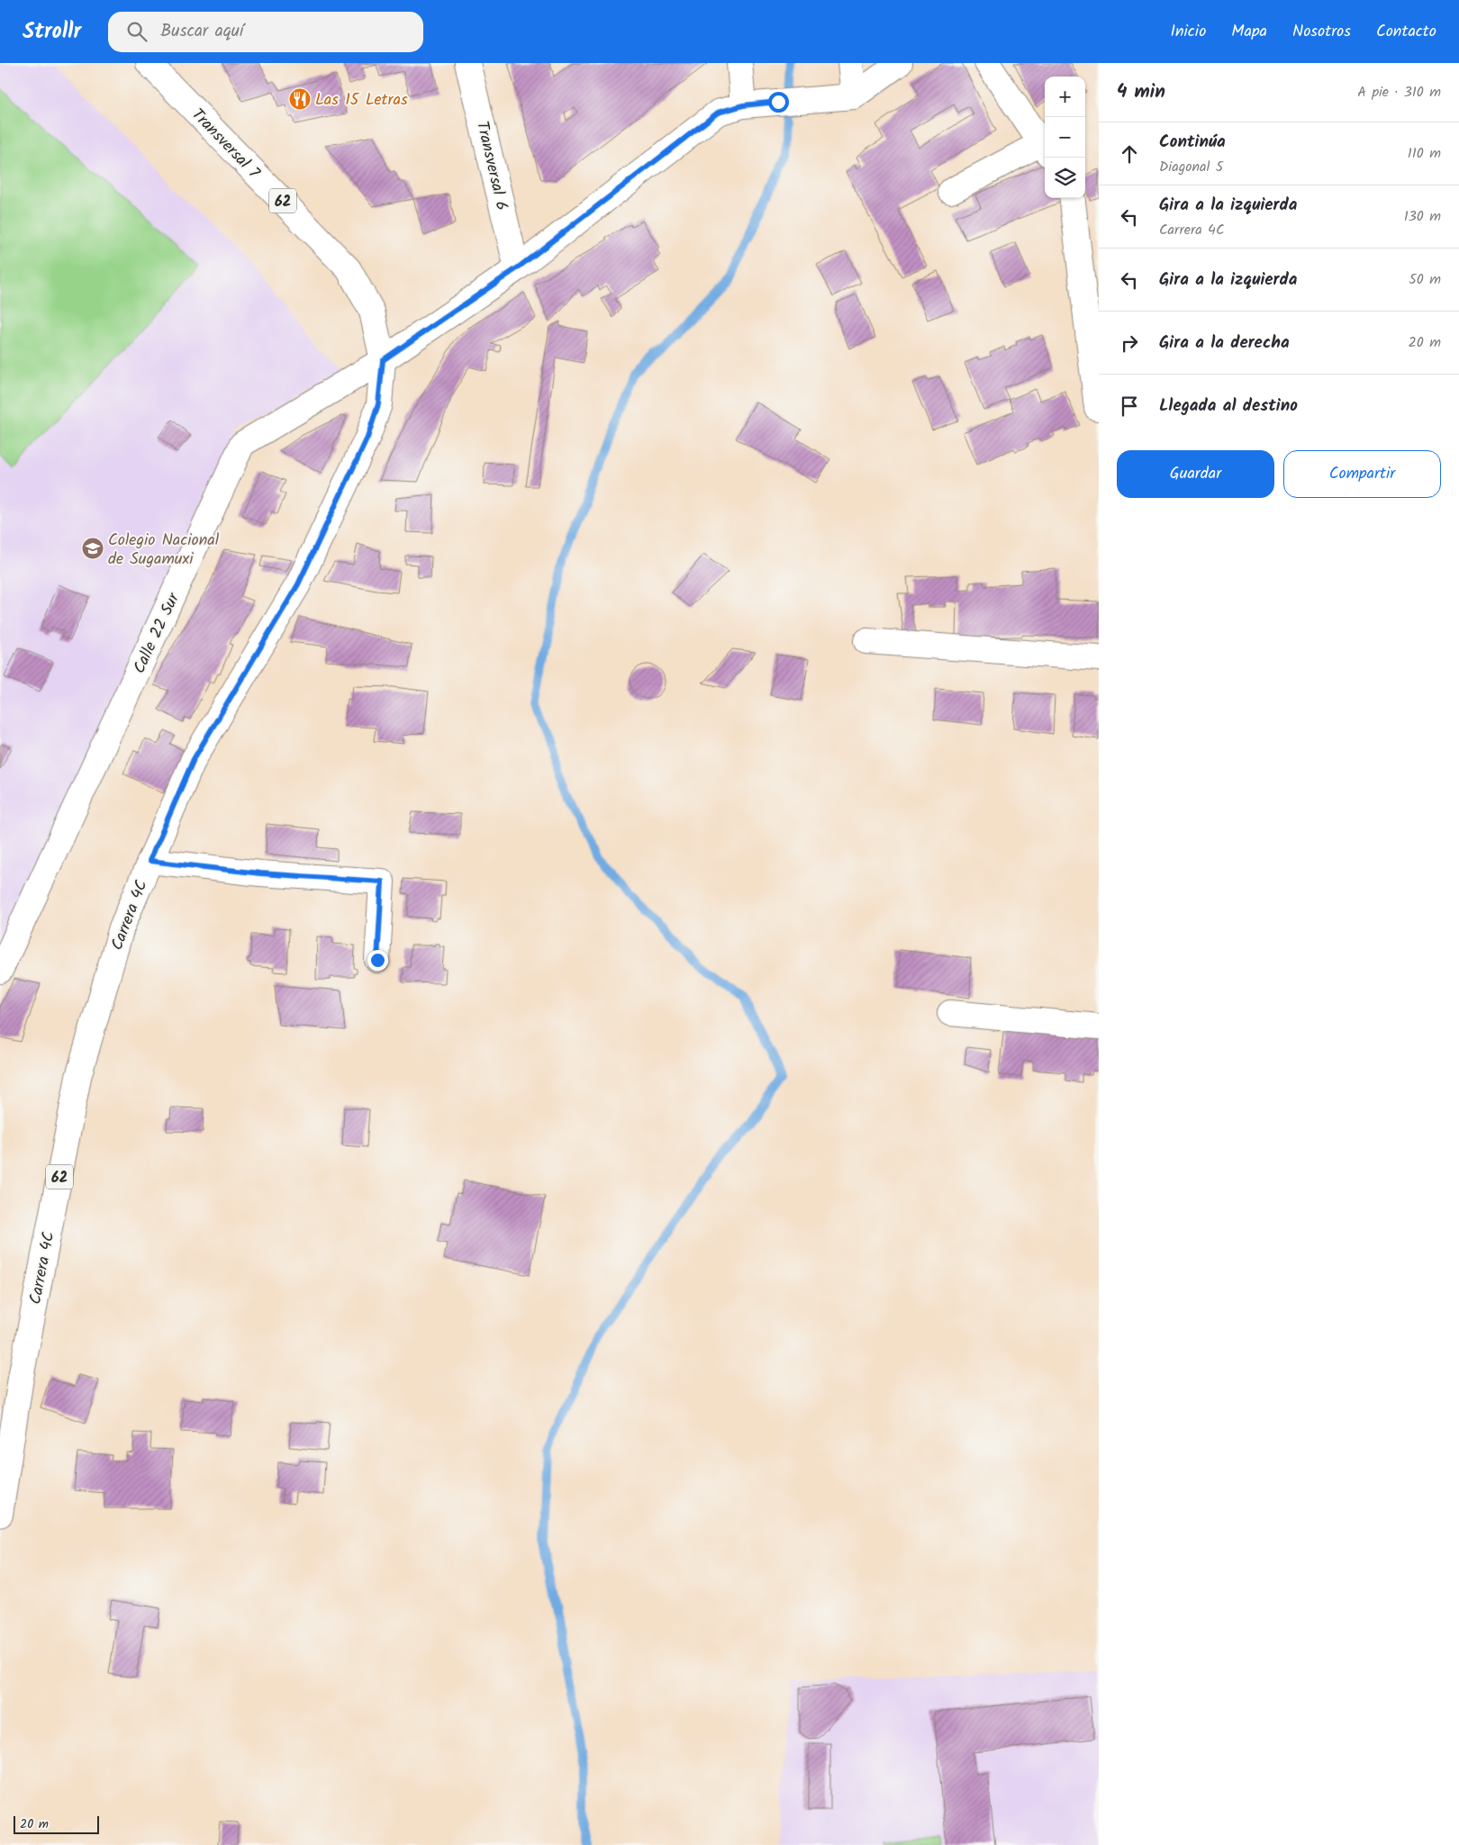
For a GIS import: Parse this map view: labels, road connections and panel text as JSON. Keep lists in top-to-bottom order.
{
  "streets": {
    "street": [
      "Transversal 7",
      "Transversal 6",
      "62",
      "Calle 22 Sur",
      "Carrera 4C"
    ]
  },
  "crossings": [
    ["Transversal 7", "Calle 22 Sur"],
    ["Transversal 7", "Carrera 4C"],
    ["Transversal 6", "Calle 22 Sur"],
    ["Calle 22 Sur", "Carrera 4C"]
  ],
  "places": {
    "restaurant": ["Las 15 Letras"],
    "school or university": ["Colegio Nacional de Sugamuxi"]
  },
  "scale_bar": "20 m",
  "page": {
    "header": "Strollr",
    "search": "Buscar aquí",
    "nav": [
      "Inicio",
      "Mapa",
      "Nosotros",
      "Contacto"
    ],
    "heading": ["4 min", "A pie · 310 m"],
    "map_buttons": ["+", "−"],
    "list": [
      ["Continúa", "Diagonal 5", "110 m"],
      ["Gira a la izquierda", "Carrera 4C", "130 m"],
      ["Gira a la izquierda", "50 m"],
      ["Gira a la derecha", "20 m"],
      "Llegada al destino"
    ],
    "buttons": ["Guardar", "Compartir"],
    "scale": "20 m"
  }
}
